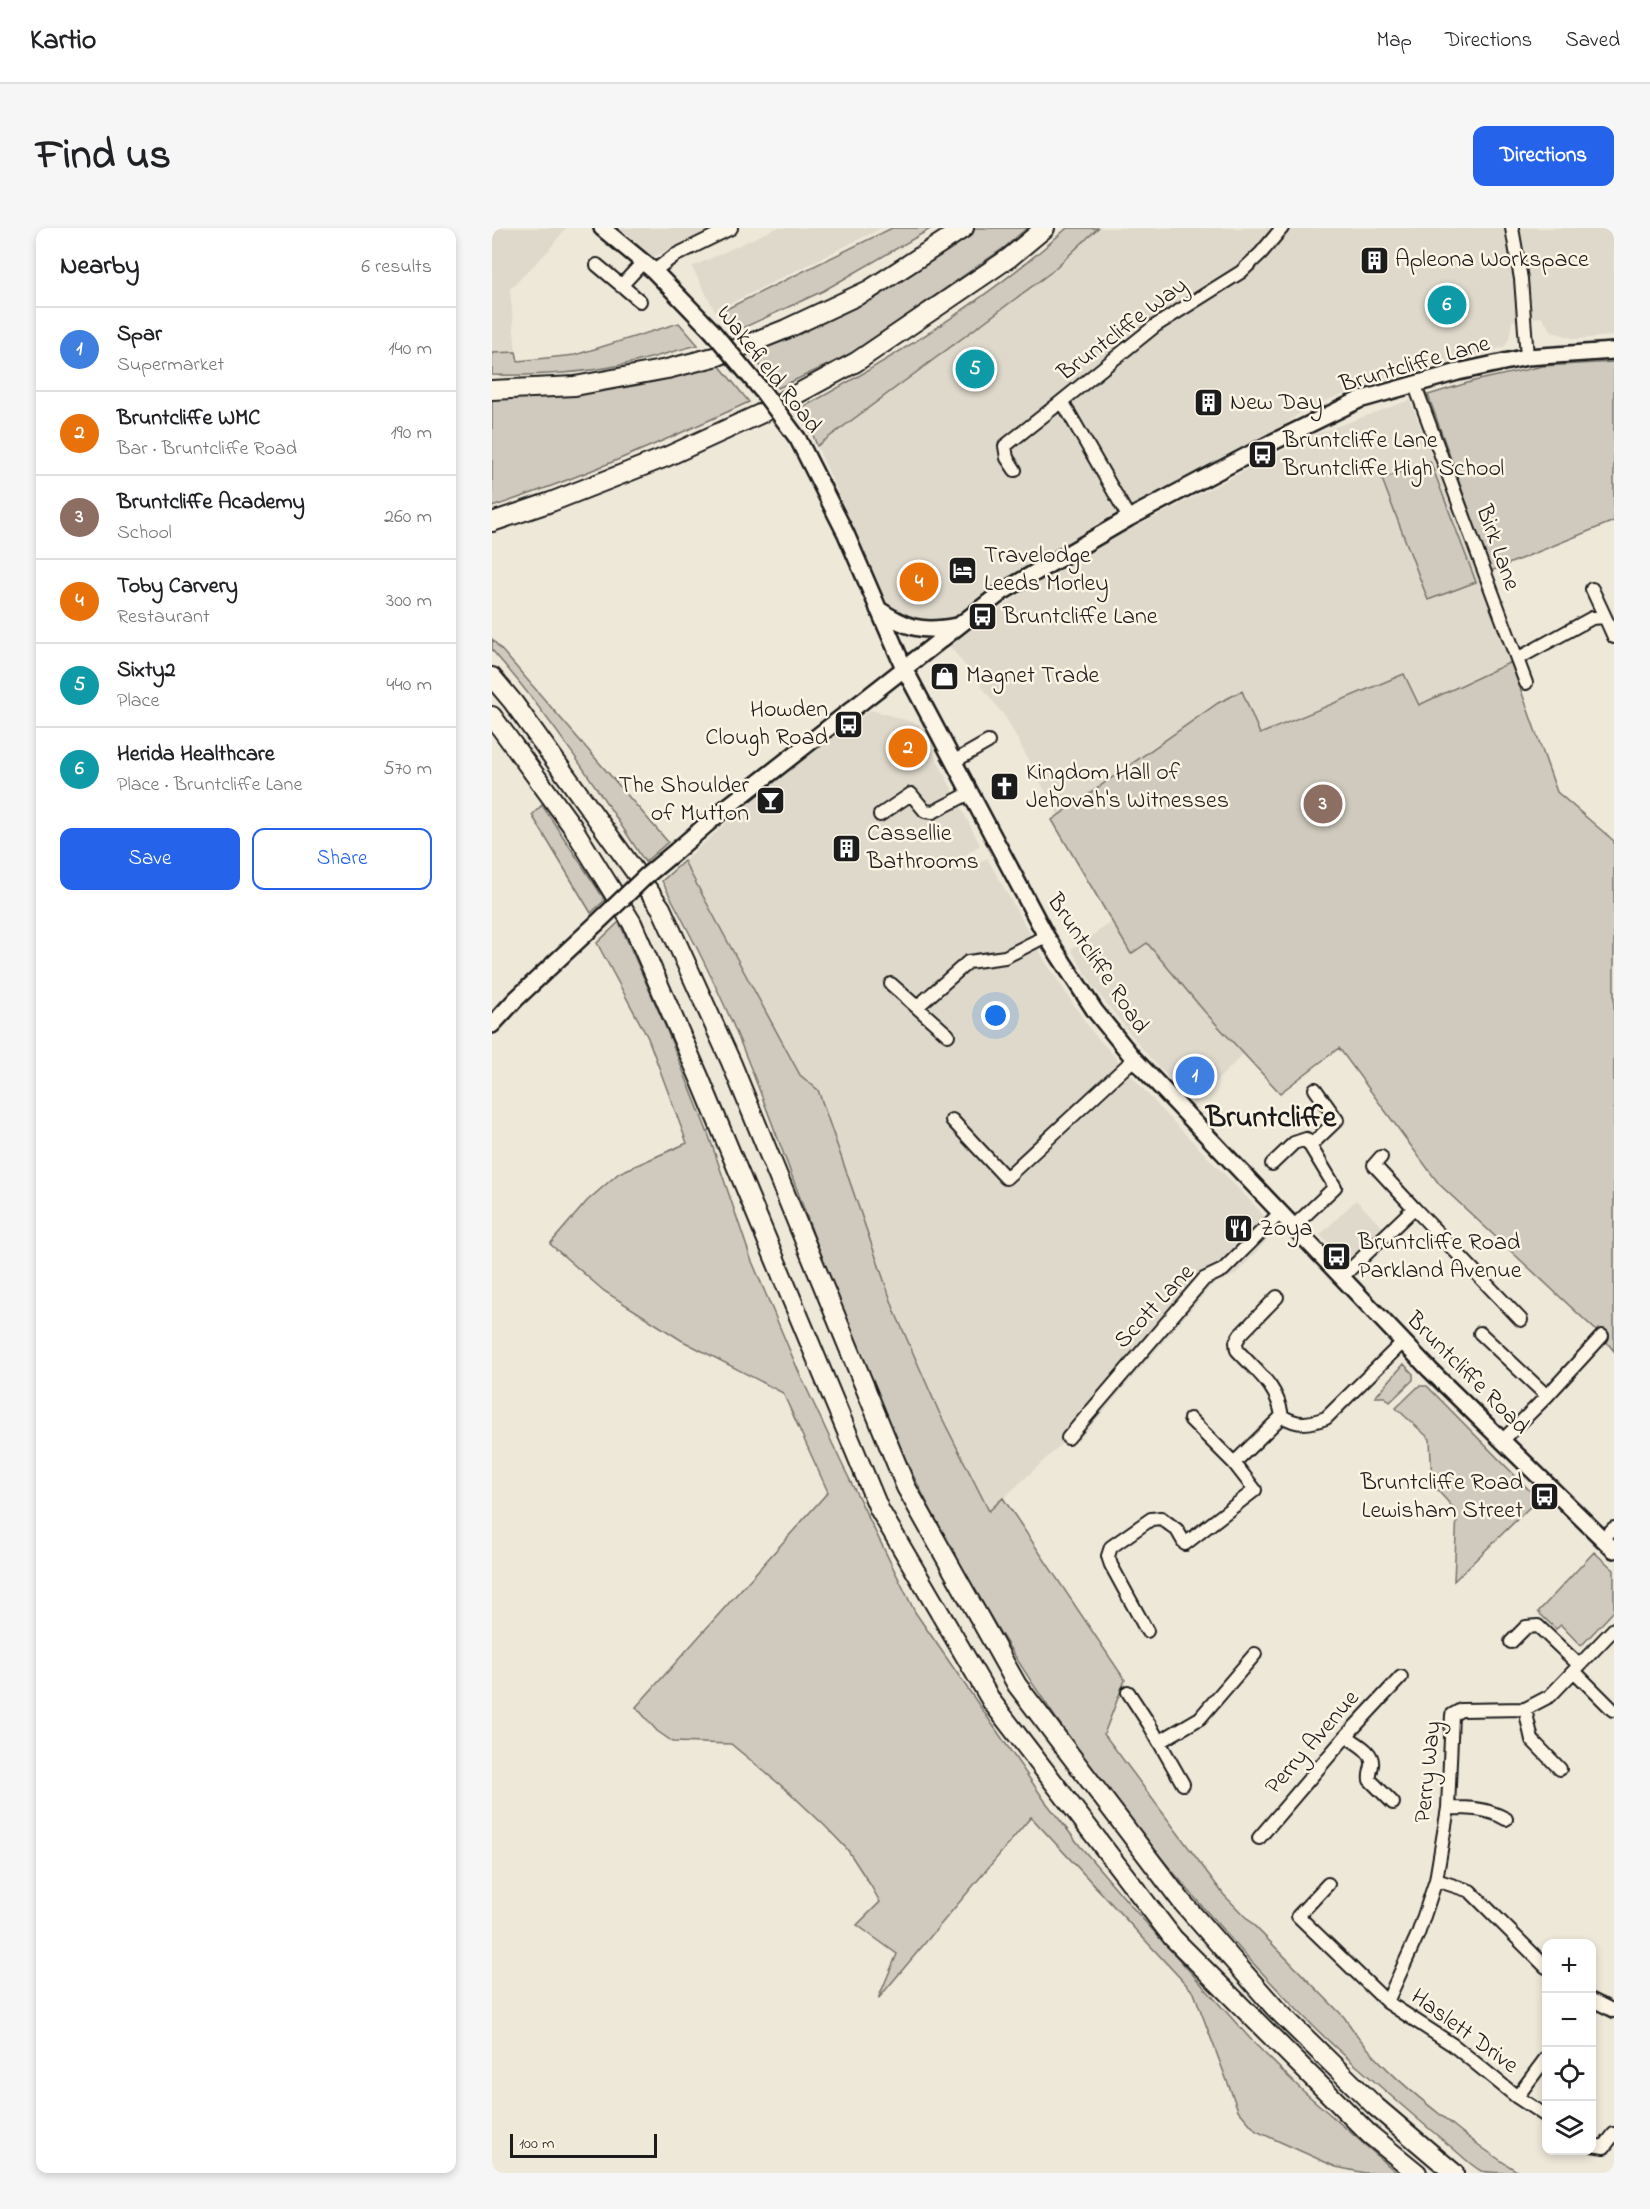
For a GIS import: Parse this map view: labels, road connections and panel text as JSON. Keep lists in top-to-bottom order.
{
  "streets": {
    "main road": ["Bruntcliffe Lane", "Wakefield Road", "Bruntcliffe Road"],
    "street": [
      "Bruntcliffe Way",
      "Birk Lane",
      "Scott Lane",
      "Perry Avenue",
      "Perry Way",
      "Haslett Drive"
    ]
  },
  "crossings": [
    ["Bruntcliffe Way", "Bruntcliffe Lane"],
    ["Bruntcliffe Lane", "Wakefield Road"],
    ["Bruntcliffe Lane", "Birk Lane"],
    ["Bruntcliffe Lane", "Bruntcliffe Road"],
    ["Wakefield Road", "Bruntcliffe Road"],
    ["Bruntcliffe Road", "Scott Lane"],
    ["Perry Way", "Haslett Drive"]
  ],
  "districts": ["Bruntcliffe"],
  "places": {
    "building": ["Apleona Workspace", "New Day", "Cassellie Bathrooms"],
    "bus stop": [
      "Bruntcliffe Lane Bruntcliffe High School",
      "Bruntcliffe Lane",
      "Howden Clough Road",
      "Bruntcliffe Road Parkland Avenue",
      "Bruntcliffe Road Lewisham Street"
    ],
    "hotel": ["Travelodge Leeds Morley"],
    "shop": ["Magnet Trade"],
    "church": ["Kingdom Hall of Jehovah's Witnesses"],
    "bar": ["The Shoulder of Mutton"],
    "restaurant": ["Zoya"]
  },
  "scale_bar": "100 m",
  "page": {
    "header": "Kartio",
    "nav": ["Map", "Directions", "Saved"],
    "title": "Find us",
    "buttons": [
      "Directions",
      ["Save", "Share"]
    ],
    "heading": ["Nearby", "6 results"],
    "pins": [
      "6",
      "5",
      "4",
      "2",
      "3",
      "1"
    ],
    "list": [
      {
        "mark": "1",
        "name": "Spar",
        "note": "Supermarket",
        "value": "140 m"
      },
      {
        "mark": "2",
        "name": "Bruntcliffe WMC",
        "note": "Bar · Bruntcliffe Road",
        "value": "190 m"
      },
      {
        "mark": "3",
        "name": "Bruntcliffe Academy",
        "note": "School",
        "value": "260 m"
      },
      {
        "mark": "4",
        "name": "Toby Carvery",
        "note": "Restaurant",
        "value": "300 m"
      },
      {
        "mark": "5",
        "name": "Sixty2",
        "note": "Place",
        "value": "440 m"
      },
      {
        "mark": "6",
        "name": "Herida Healthcare",
        "note": "Place · Bruntcliffe Lane",
        "value": "570 m"
      }
    ],
    "map_buttons": ["+", "−"],
    "scale": "100 m"
  }
}
